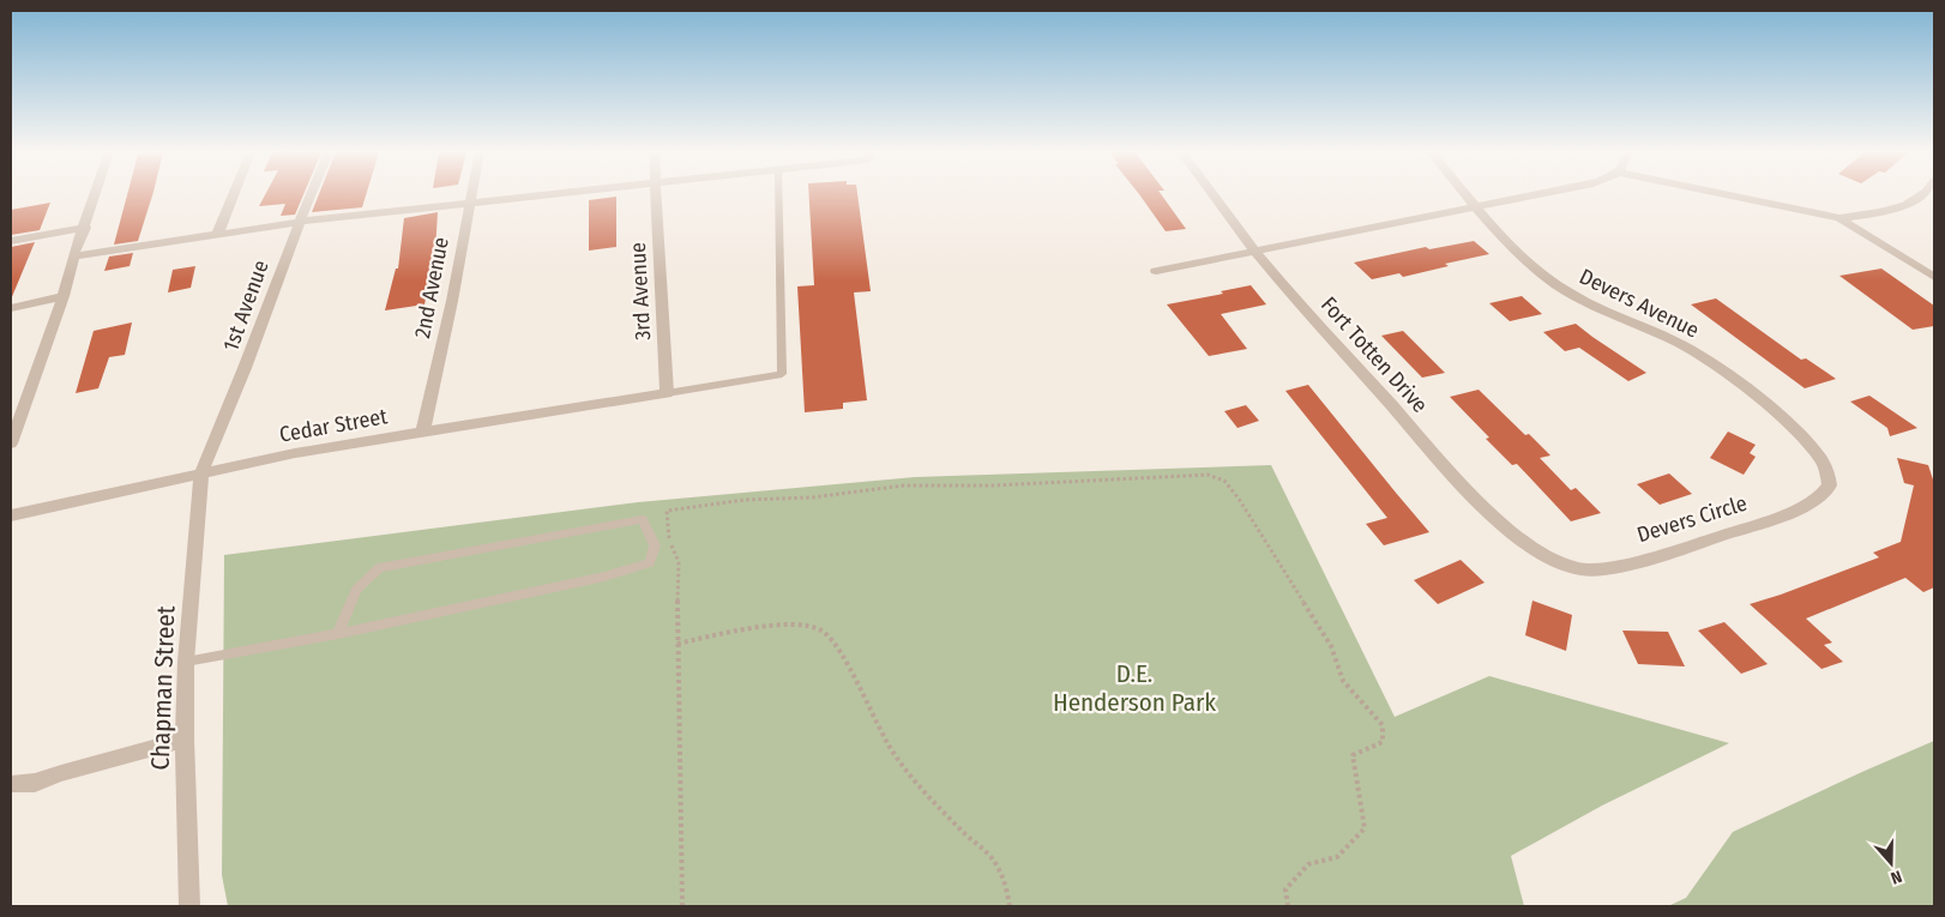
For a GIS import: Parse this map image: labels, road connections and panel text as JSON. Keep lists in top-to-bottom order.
{
  "streets": {
    "street": [
      "2nd Avenue",
      "3rd Avenue",
      "Devers Avenue",
      "1st Avenue",
      "Fort Totten Drive",
      "Cedar Street",
      "Devers Circle",
      "Chapman Street"
    ]
  },
  "crossings": [
    ["2nd Avenue", "Cedar Street"],
    ["3rd Avenue", "Cedar Street"],
    ["Devers Avenue", "Devers Circle"],
    ["1st Avenue", "Cedar Street"],
    ["1st Avenue", "Chapman Street"],
    ["Fort Totten Drive", "Devers Circle"],
    ["Cedar Street", "Chapman Street"]
  ],
  "parks": ["D.E. Henderson Park"],
  "north": "bottom"
}
